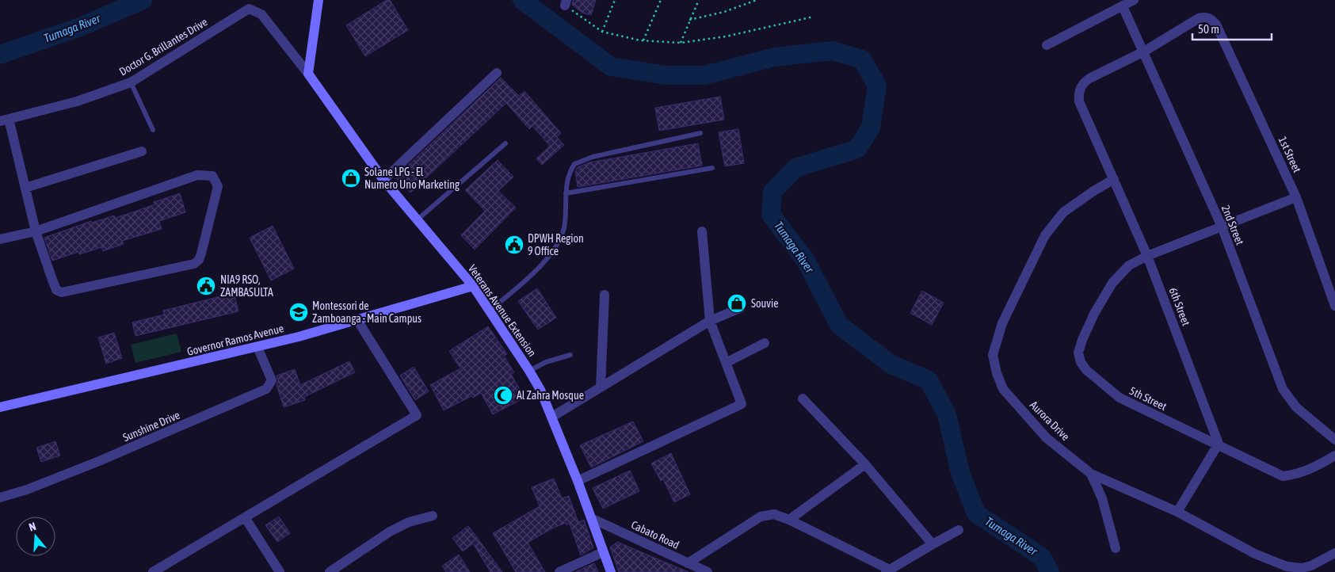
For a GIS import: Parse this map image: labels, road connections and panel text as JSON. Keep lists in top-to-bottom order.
{
  "streets": {
    "main road": ["Veterans Avenue Extension", "Governor Ramos Avenue"],
    "street": [
      "Doctor G. Brillantes Drive",
      "1st Street",
      "2nd Street",
      "6th Street",
      "5th Street",
      "Aurora Drive",
      "Sunshine Drive",
      "Cabato Road"
    ]
  },
  "crossings": [
    ["Doctor G. Brillantes Drive", "Veterans Avenue Extension"],
    ["1st Street", "2nd Street"],
    ["1st Street", "6th Street"],
    ["1st Street", "5th Street"],
    ["2nd Street", "6th Street"],
    ["2nd Street", "5th Street"],
    ["6th Street", "5th Street"],
    ["6th Street", "Aurora Drive"],
    ["Veterans Avenue Extension", "Governor Ramos Avenue"],
    ["Veterans Avenue Extension", "Cabato Road"],
    ["Governor Ramos Avenue", "Sunshine Drive"]
  ],
  "water": ["Tumaga River"],
  "places": {
    "shop": ["Solane LPG - El Numero Uno Marketing", "Souvie"],
    "public building": ["DPWH Region 9 Office", "NIA9 RSO, ZAMBASULTA"],
    "school or university": ["Montessori de Zamboanga - Main Campus"],
    "mosque": ["Al Zahra Mosque"]
  },
  "scale_bar": "50 m",
  "north": "top"
}
